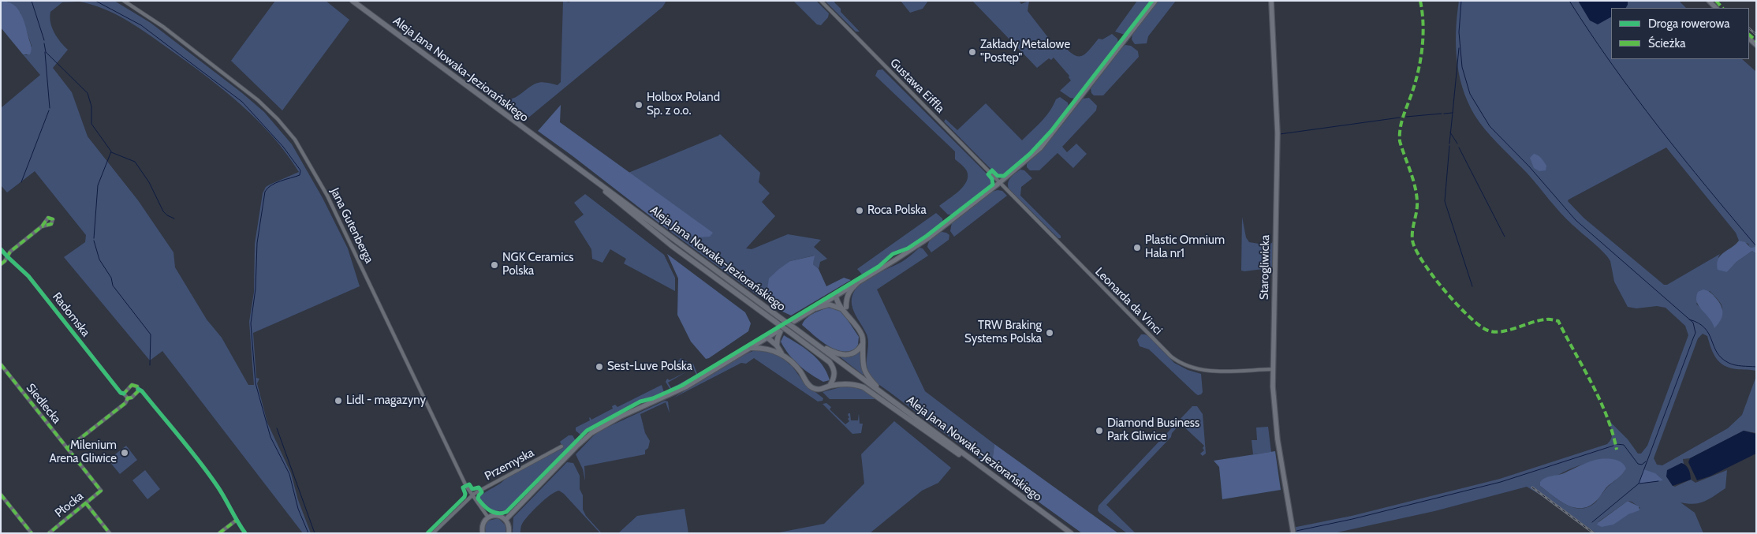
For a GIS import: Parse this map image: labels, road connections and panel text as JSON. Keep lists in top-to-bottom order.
{
  "streets": {
    "main road": ["Aleja Jana Nowaka-Jeziorańskiego"],
    "street": [
      "Gustawa Eiffla",
      "Jana Gutenberga",
      "Starogliwicka",
      "Leonarda da Vinci",
      "Radomska",
      "Siedlecka",
      "Przemyska",
      "Płocka"
    ]
  },
  "crossings": [
    ["Gustawa Eiffla", "Leonarda da Vinci"],
    ["Jana Gutenberga", "Przemyska"],
    ["Starogliwicka", "Leonarda da Vinci"],
    ["Siedlecka", "Płocka"]
  ],
  "places": [
    "Zakłady Metalowe \"Postęp\"",
    "Holbox Poland Sp. z o.o.",
    "Roca Polska",
    "Plastic Omnium Hala nr1",
    "NGK Ceramics Polska",
    "TRW Braking Systems Polska",
    "Sest-Luve Polska",
    "Lidl - magazyny",
    "Diamond Business Park Gliwice",
    "Milenium Arena Gliwice"
  ],
  "legend": ["Droga rowerowa", "Ścieżka"]
}
